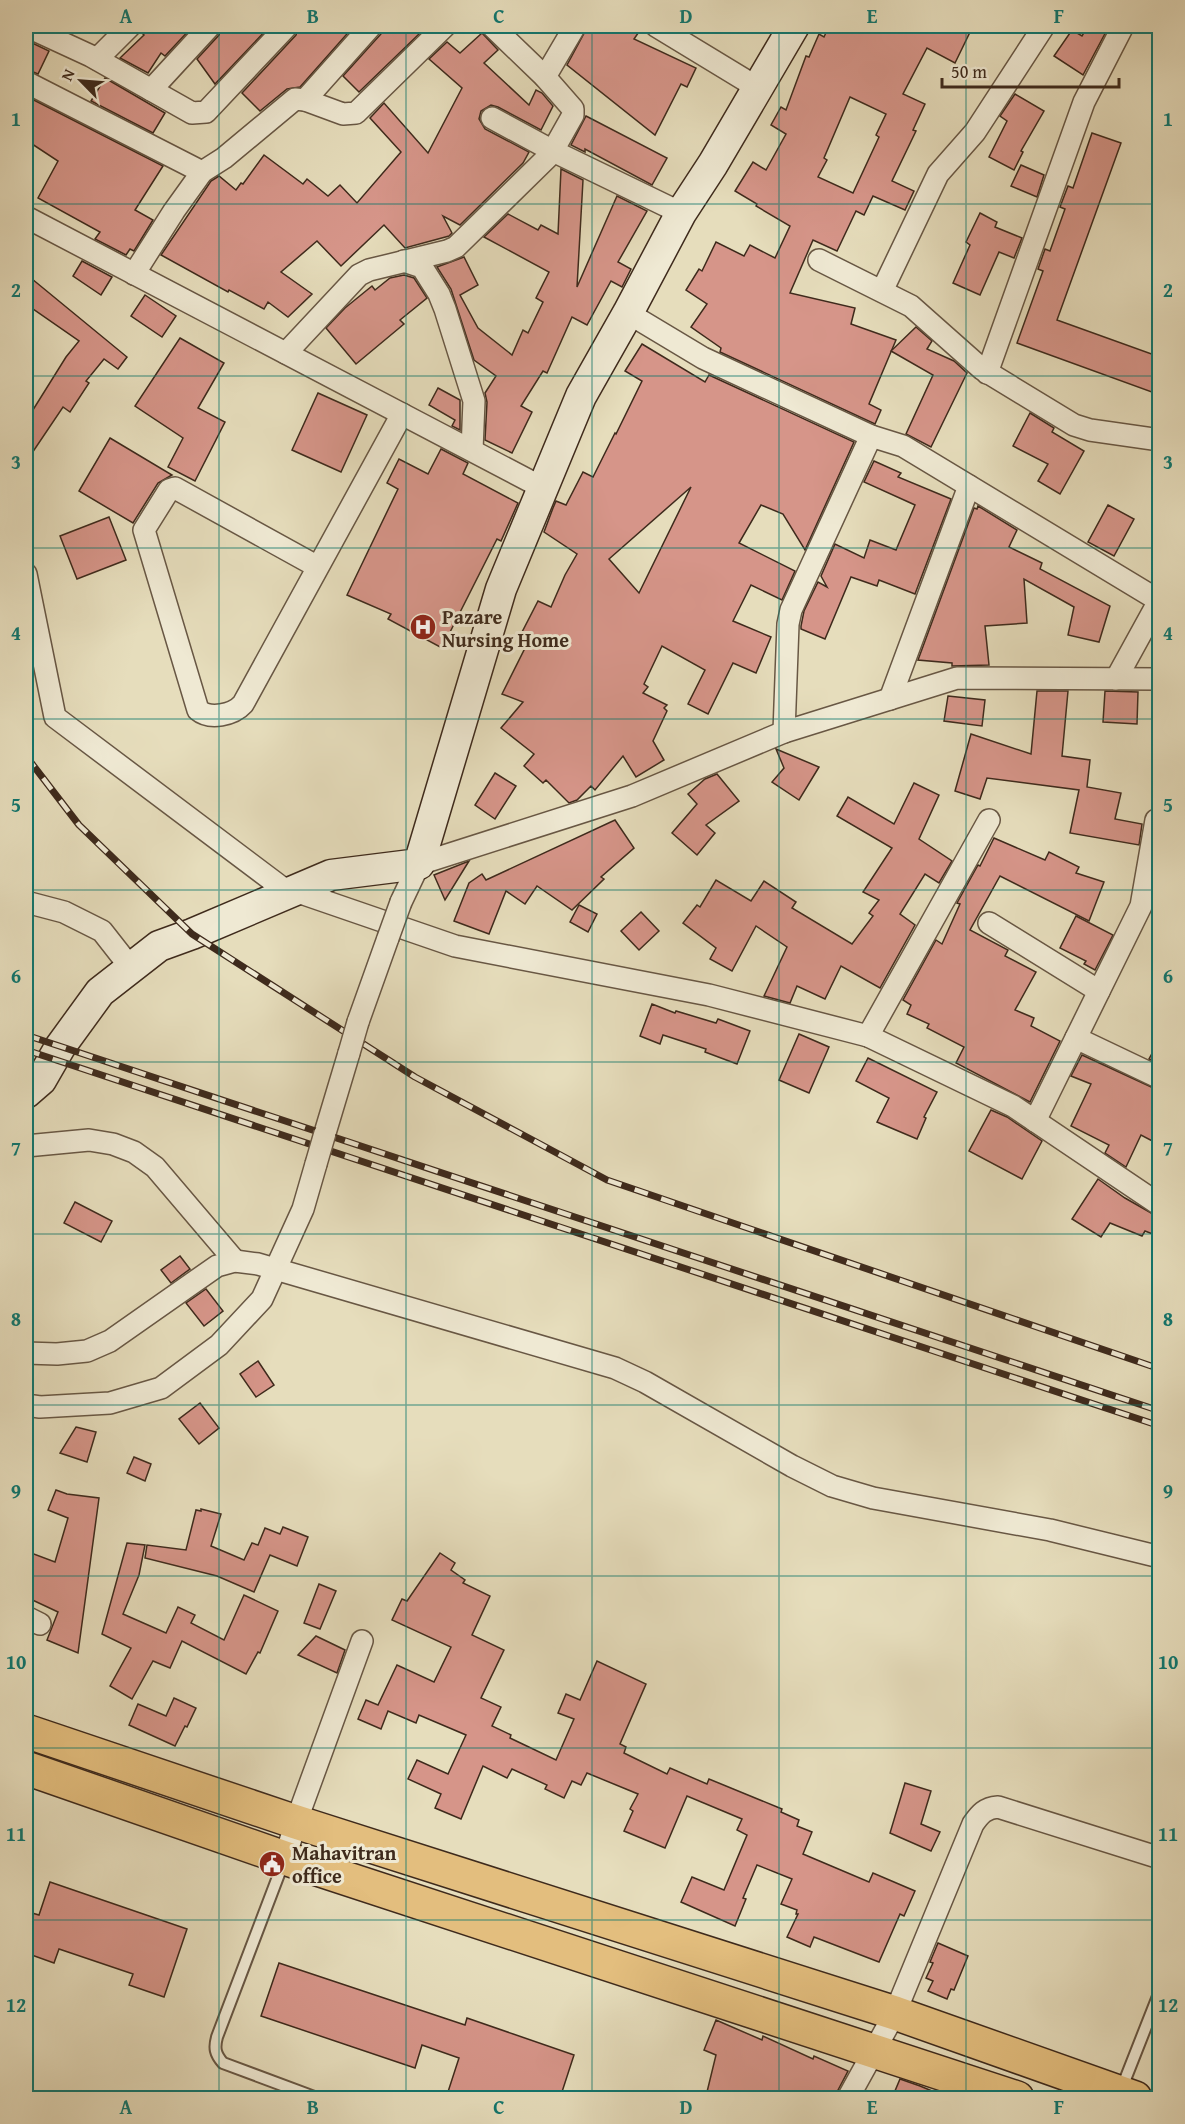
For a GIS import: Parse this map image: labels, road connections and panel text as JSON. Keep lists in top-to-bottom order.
{
  "places": {
    "hospital": ["Pazare Nursing Home"],
    "public building": ["Mahavitran office"]
  },
  "scale_bar": "50 m",
  "north": "top left",
  "grid": {
    "columns": [
      "A",
      "B",
      "C",
      "D",
      "E",
      "F"
    ],
    "rows": [
      "1",
      "2",
      "3",
      "4",
      "5",
      "6",
      "7",
      "8",
      "9",
      "10",
      "11",
      "12"
    ]
  }
}
